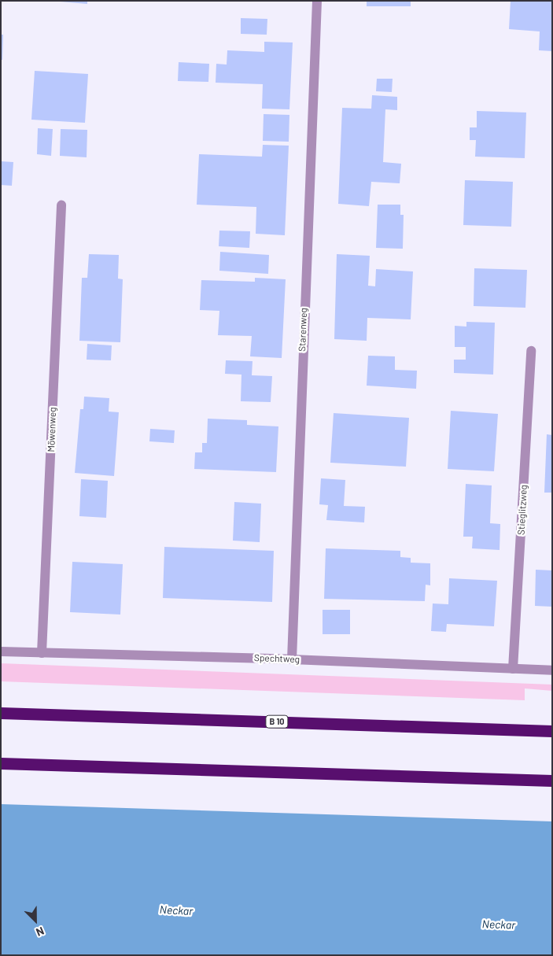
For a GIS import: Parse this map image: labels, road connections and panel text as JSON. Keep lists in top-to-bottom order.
{
  "streets": {
    "highway": ["B 10"],
    "street": [
      "Starenweg",
      "Möwenweg",
      "Stieglitzweg",
      "Spechtweg"
    ]
  },
  "crossings": [
    ["Starenweg", "Spechtweg"],
    ["Möwenweg", "Spechtweg"],
    ["Stieglitzweg", "Spechtweg"]
  ],
  "water": ["Neckar"],
  "north": "bottom right"
}
